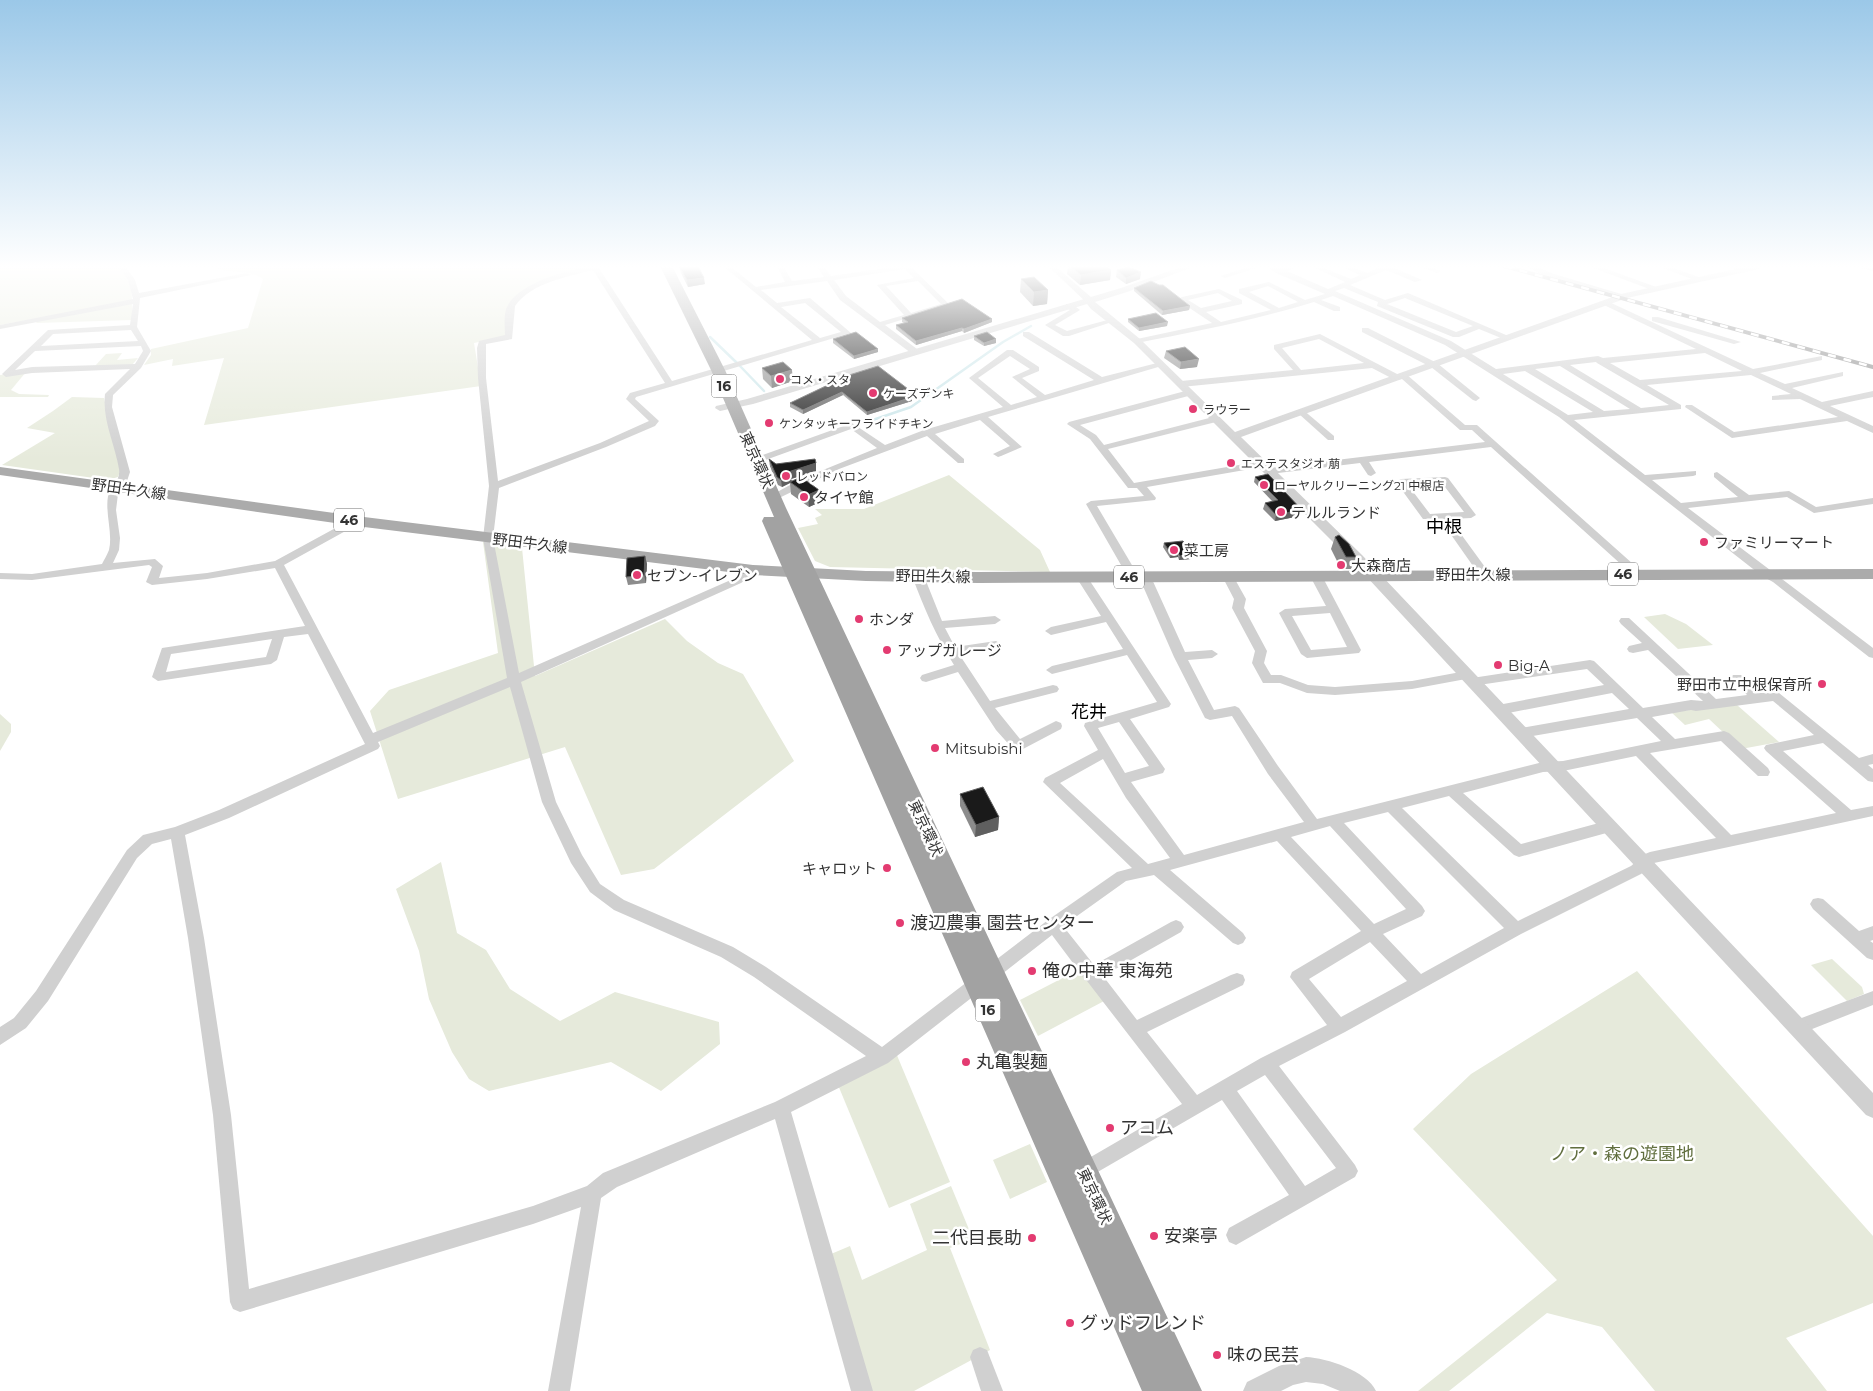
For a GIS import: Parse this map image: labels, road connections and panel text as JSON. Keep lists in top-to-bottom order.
{
  "streets": {
    "highway": ["16", "東京環状"],
    "main road": ["野田牛久線", "46"]
  },
  "crossings": [
    ["東京環状", "野田牛久線"]
  ],
  "districts": ["中根", "花井"],
  "parks": ["ノア・森の遊園地"],
  "places": [
    "コメ・スタ",
    "ケーズデンキ",
    "ラウラー",
    "ケンタッキーフライドチキン",
    "エステスタジオ 萠",
    "レッドバロン",
    "ローヤルクリーニング21 中根店",
    "タイヤ館",
    "テルルランド",
    "ファミリーマート",
    "菜工房",
    "大森商店",
    "セブン-イレブン",
    "ホンダ",
    "アップガレージ",
    "Big-A",
    "野田市立中根保育所",
    "Mitsubishi",
    "キャロット",
    "渡辺農事 園芸センター",
    "俺の中華 東海苑",
    "丸亀製麺",
    "アコム",
    "安楽亭",
    "二代目長助",
    "グッドフレンド",
    "味の民芸"
  ]
}
